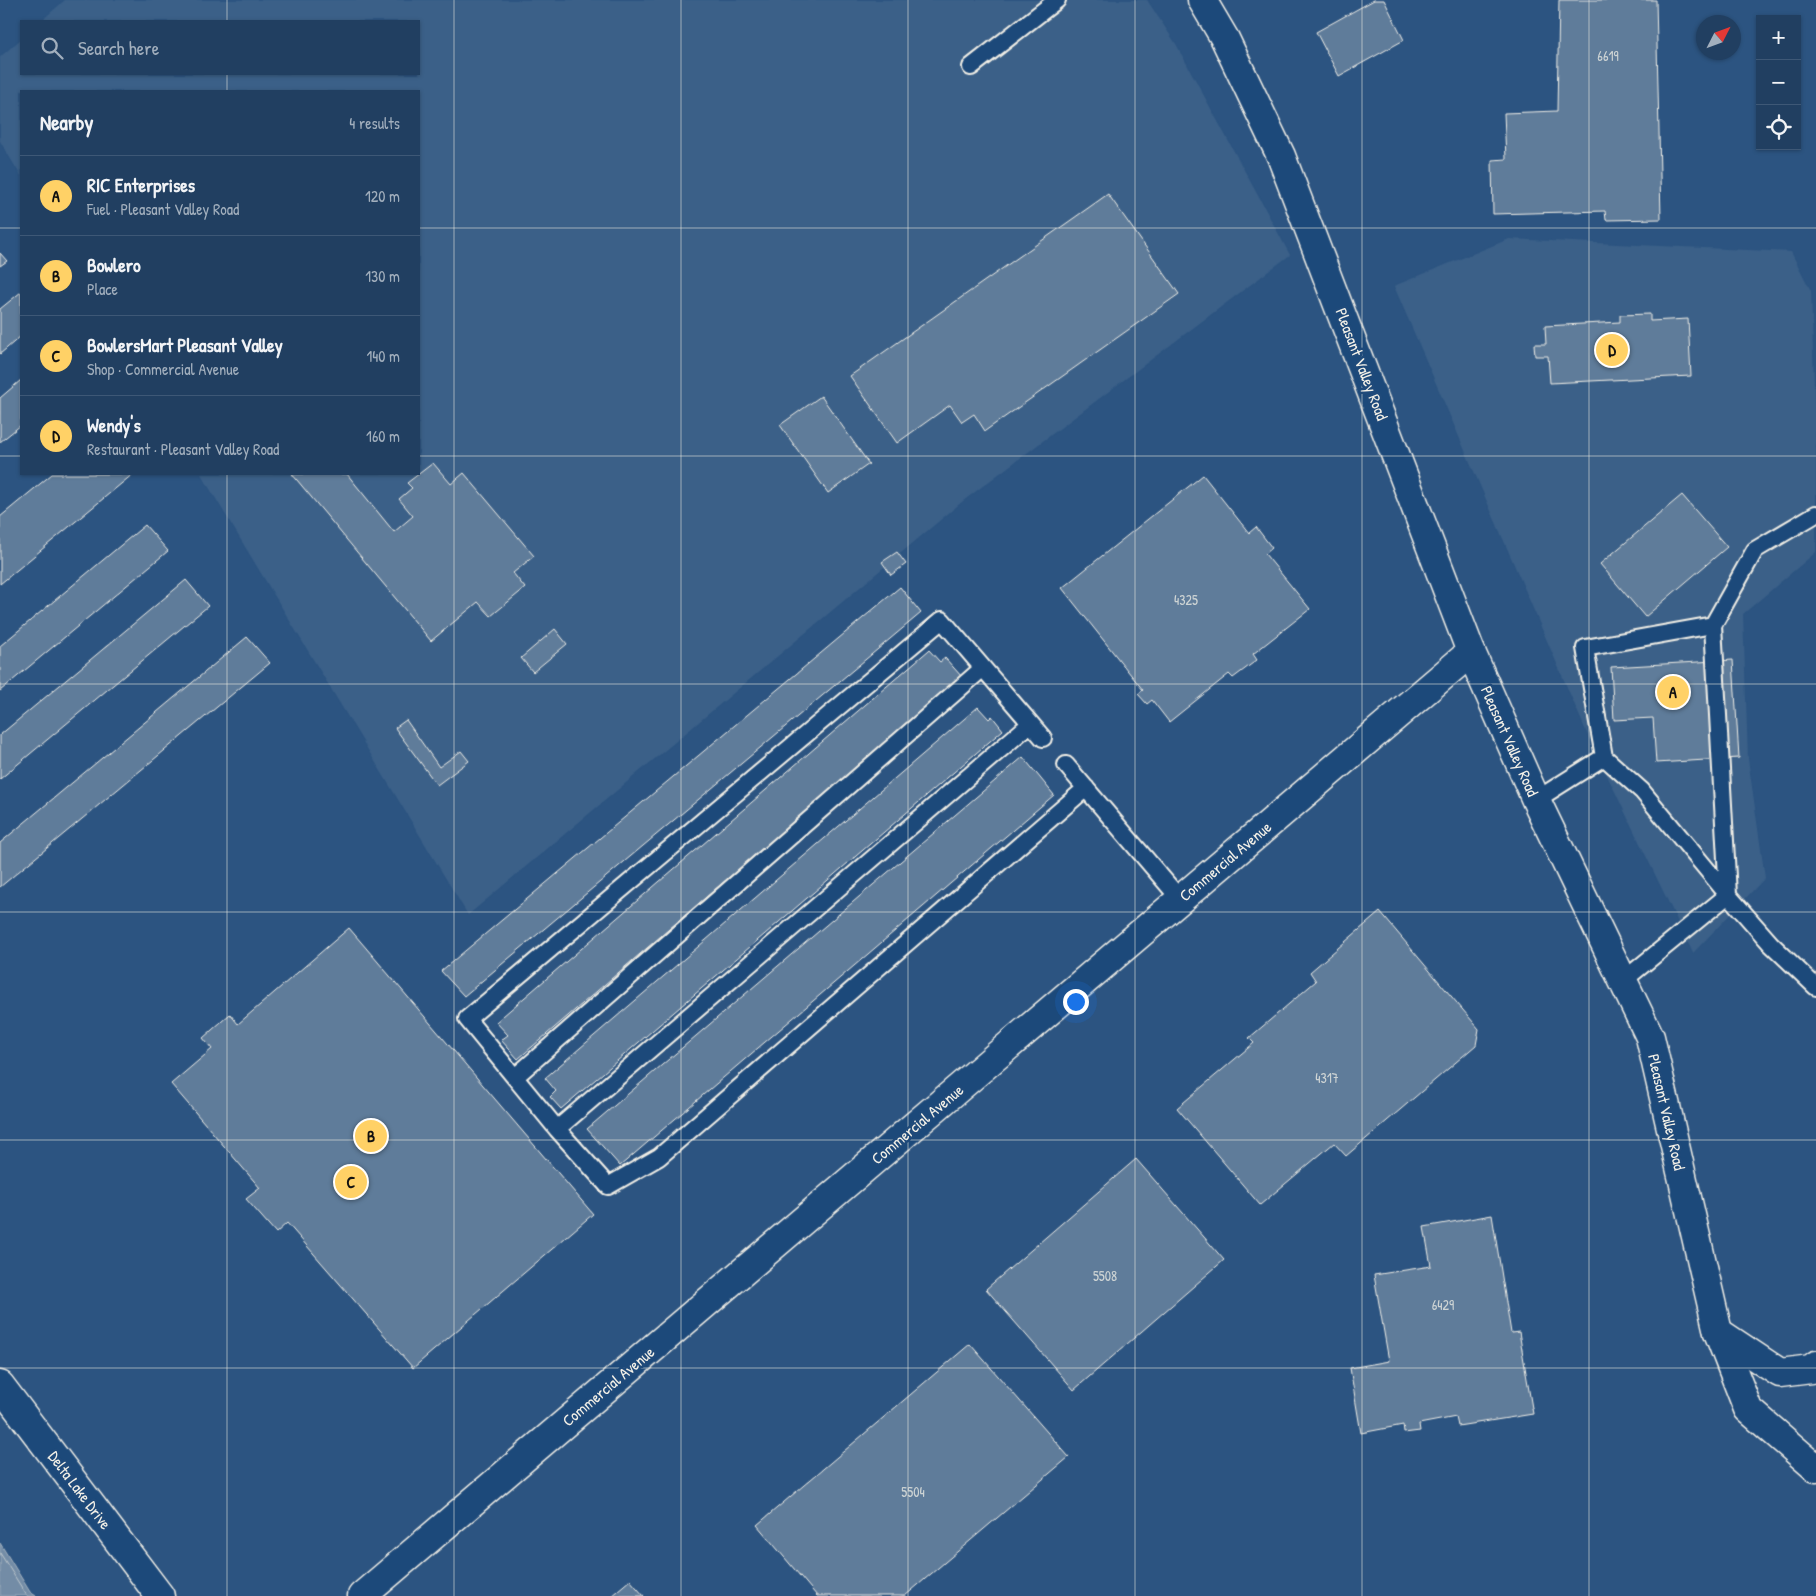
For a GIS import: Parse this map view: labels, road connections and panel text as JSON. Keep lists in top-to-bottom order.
{
  "streets": {
    "main road": ["Pleasant Valley Road", "Commercial Avenue", "Delta Lake Drive"]
  },
  "crossings": [
    ["Pleasant Valley Road", "Commercial Avenue"]
  ],
  "house_numbers": [
    "6619",
    "4325",
    "4317",
    "5508",
    "6429",
    "5504"
  ],
  "north": "top right",
  "page": {
    "map_buttons": ["+", "−"],
    "search": "Search here",
    "heading": ["Nearby", "4 results"],
    "list": [
      {
        "mark": "A",
        "name": "RIC Enterprises",
        "note": "Fuel · Pleasant Valley Road",
        "value": "120 m"
      },
      {
        "mark": "B",
        "name": "Bowlero",
        "note": "Place",
        "value": "130 m"
      },
      {
        "mark": "C",
        "name": "BowlersMart Pleasant Valley",
        "note": "Shop · Commercial Avenue",
        "value": "140 m"
      },
      {
        "mark": "D",
        "name": "Wendy's",
        "note": "Restaurant · Pleasant Valley Road",
        "value": "160 m"
      }
    ],
    "pins": [
      "D",
      "A",
      "B",
      "C"
    ]
  }
}
